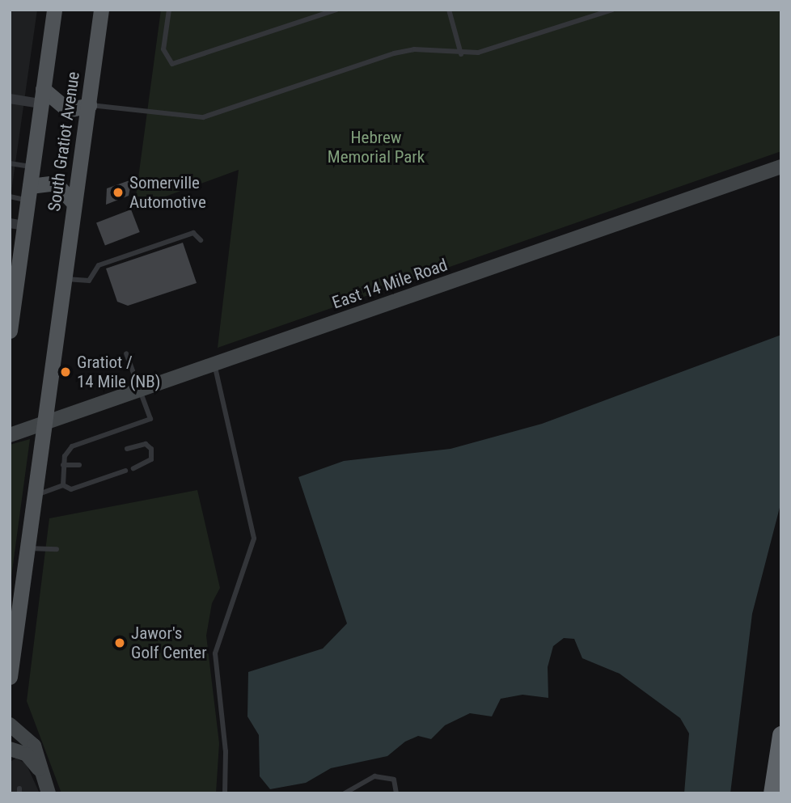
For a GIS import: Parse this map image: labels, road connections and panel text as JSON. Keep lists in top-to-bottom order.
{
  "streets": {
    "main road": ["South Gratiot Avenue", "East 14 Mile Road"]
  },
  "crossings": [
    ["South Gratiot Avenue", "East 14 Mile Road"]
  ],
  "parks": ["Hebrew Memorial Park"],
  "places": ["Somerville Automotive", "Gratiot / 14 Mile (NB)", "Jawor's Golf Center"]
}
